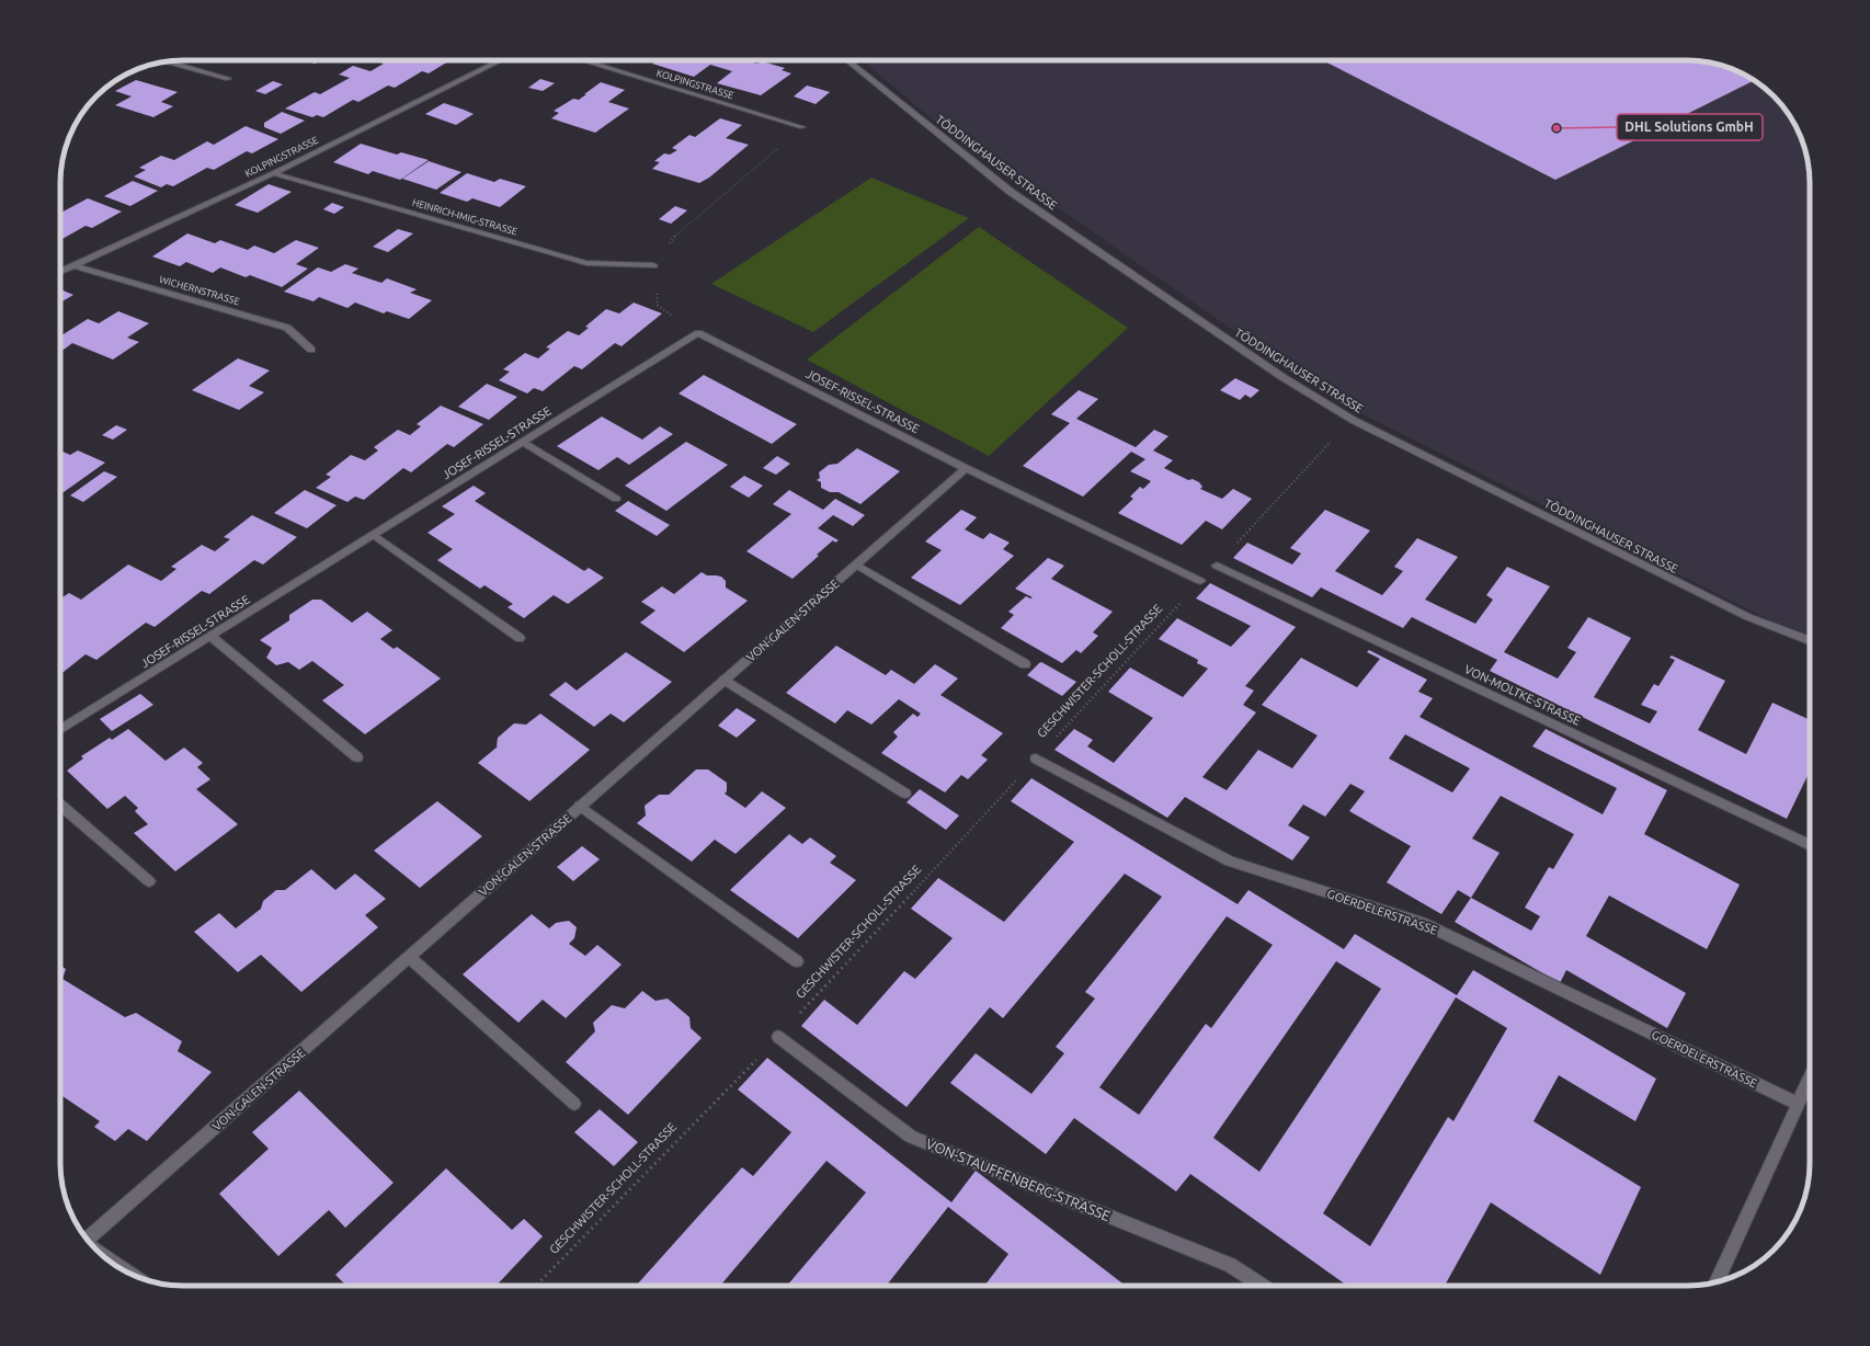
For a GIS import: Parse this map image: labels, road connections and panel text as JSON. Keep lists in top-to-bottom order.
{
  "streets": {
    "street": [
      "KOLPINGSTRASSE",
      "TÖDDINGHAUSER STRASSE",
      "HEINRICH-IMIG-STRASSE",
      "WICHERNSTRASSE",
      "JOSEF-RISSEL-STRASSE",
      "VON-GALEN-STRASSE",
      "VON-MOLTKE-STRASSE",
      "GOERDELERSTRASSE",
      "VON-STAUFFENBERG-STRASSE"
    ],
    "path": ["GESCHWISTER-SCHOLL-STRASSE"]
  },
  "crossings": [
    ["KOLPINGSTRASSE", "HEINRICH-IMIG-STRASSE"],
    ["KOLPINGSTRASSE", "WICHERNSTRASSE"],
    ["JOSEF-RISSEL-STRASSE", "VON-GALEN-STRASSE"],
    ["GESCHWISTER-SCHOLL-STRASSE", "GOERDELERSTRASSE"],
    ["GESCHWISTER-SCHOLL-STRASSE", "VON-STAUFFENBERG-STRASSE"]
  ],
  "places": ["DHL Solutions GmbH"]
}
